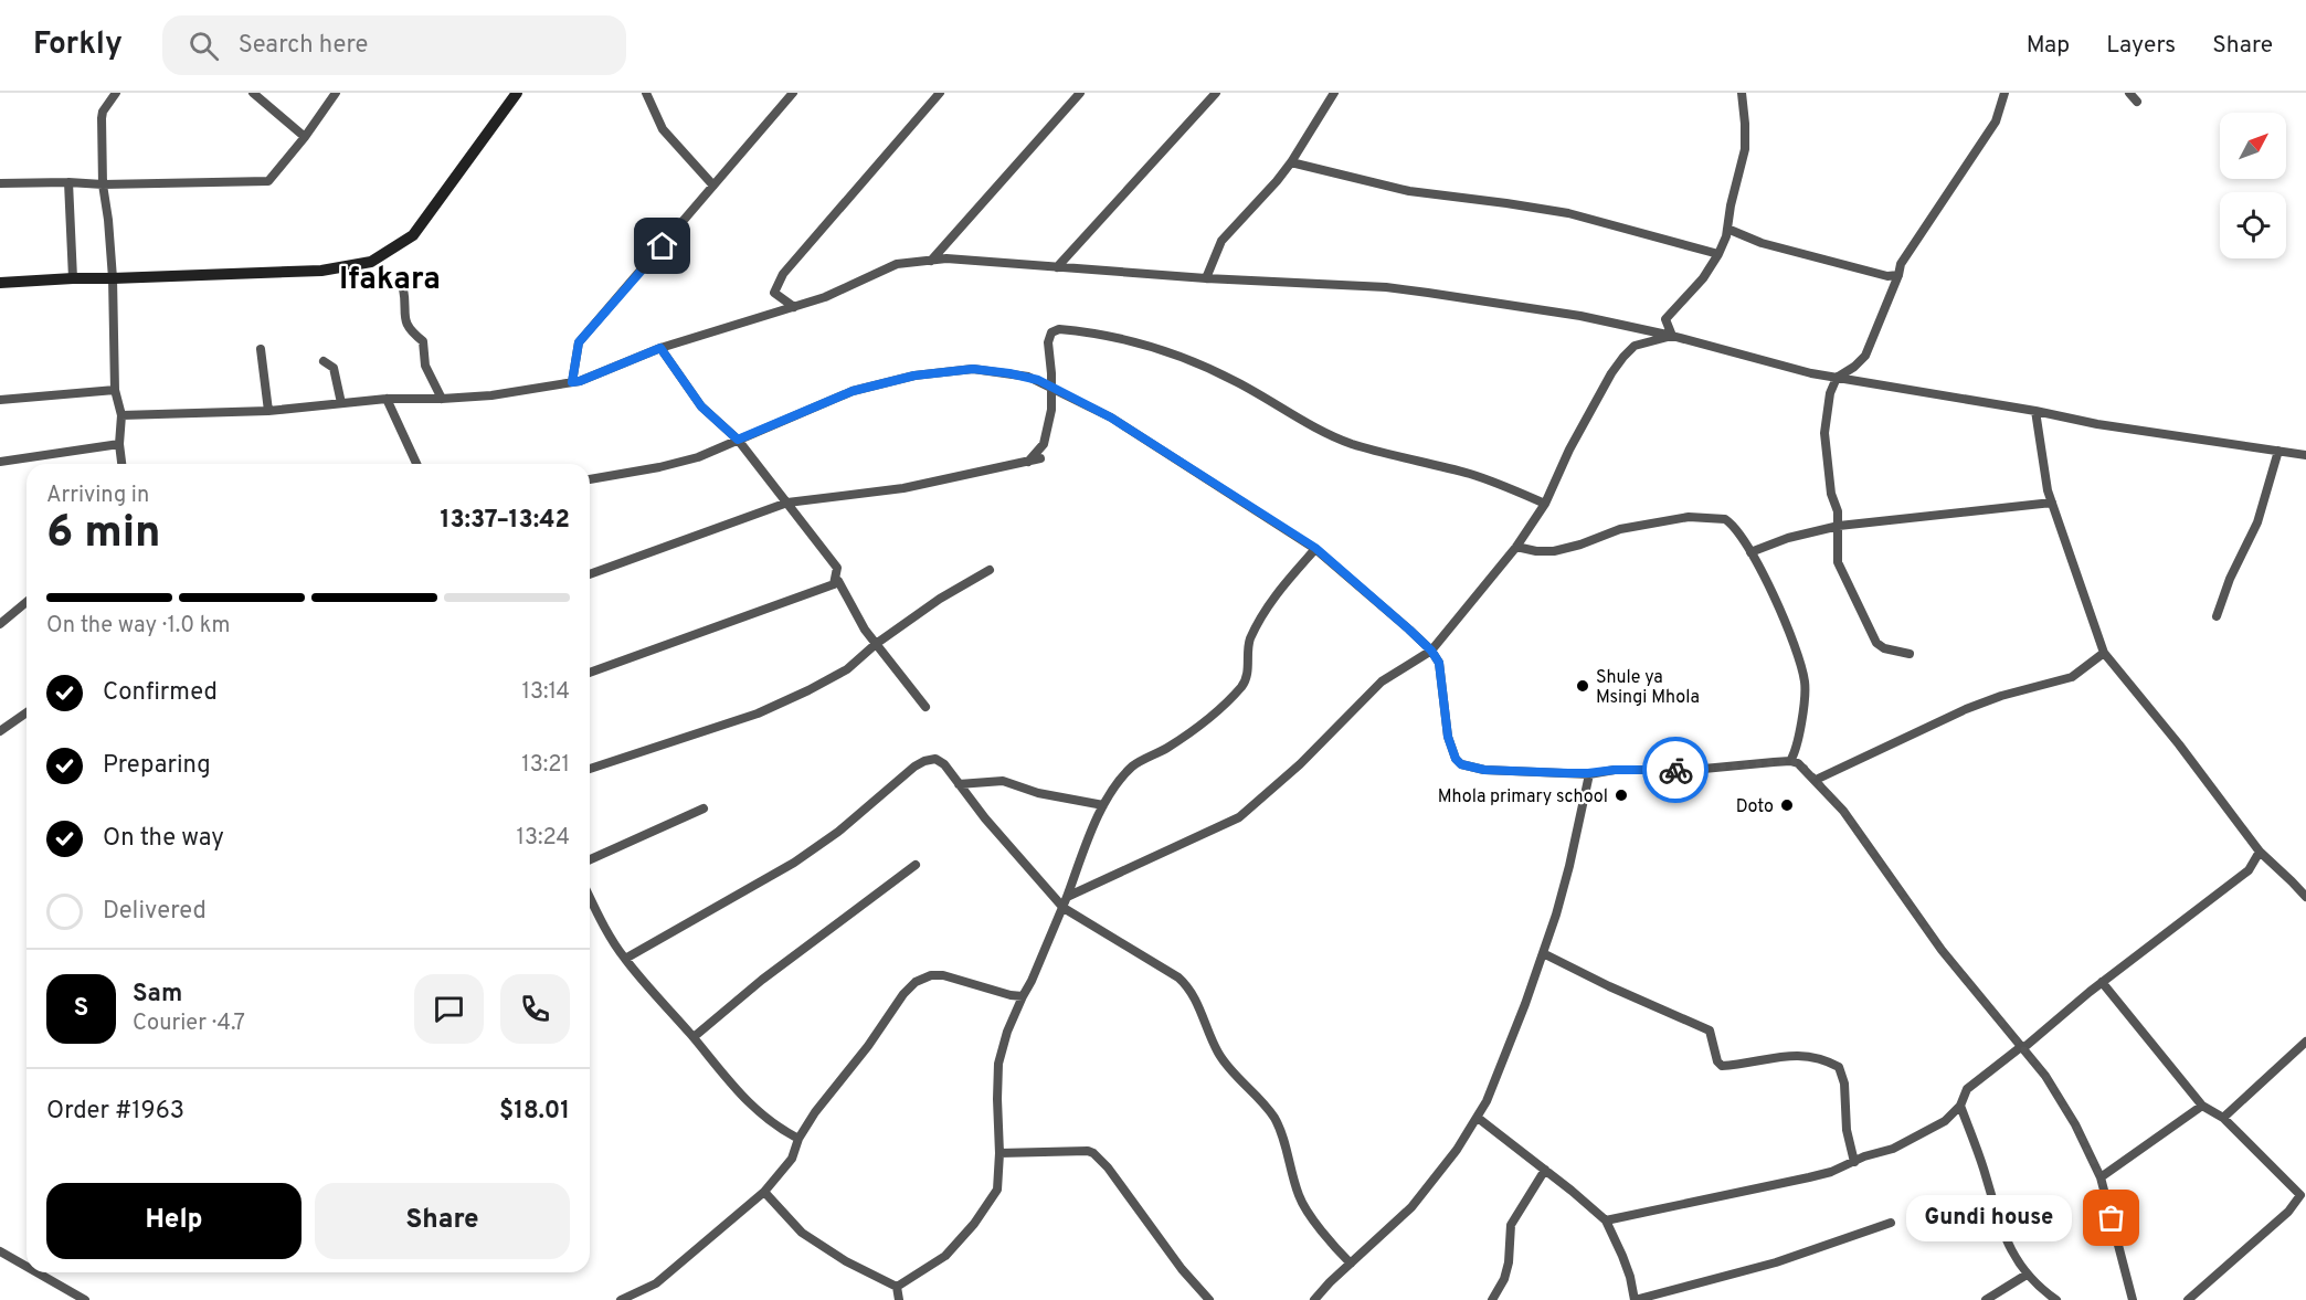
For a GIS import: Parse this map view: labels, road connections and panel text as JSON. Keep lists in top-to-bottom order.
{
  "districts": ["Ifakara"],
  "places": [
    "Shule ya Msingi Mhola",
    "Mhola primary school",
    "Doto",
    "Gundi house"
  ],
  "north": "top right",
  "page": {
    "header": "Forkly",
    "search": "Search here",
    "nav": ["Map", "Layers", "Share"],
    "heading": ["6 min", "Arriving in", "13:37–13:42"],
    "panel": [
      "Sam",
      "Courier · 4.7",
      "Order #1963",
      "$18.01"
    ],
    "bar": "On the way · 1.0 km",
    "list": [
      ["Confirmed", "13:14"],
      ["Preparing", "13:21"],
      ["On the way", "13:24"],
      "Delivered"
    ],
    "round": "S",
    "buttons": ["Help", "Share"],
    "bubble": "Gundi house"
  }
}
